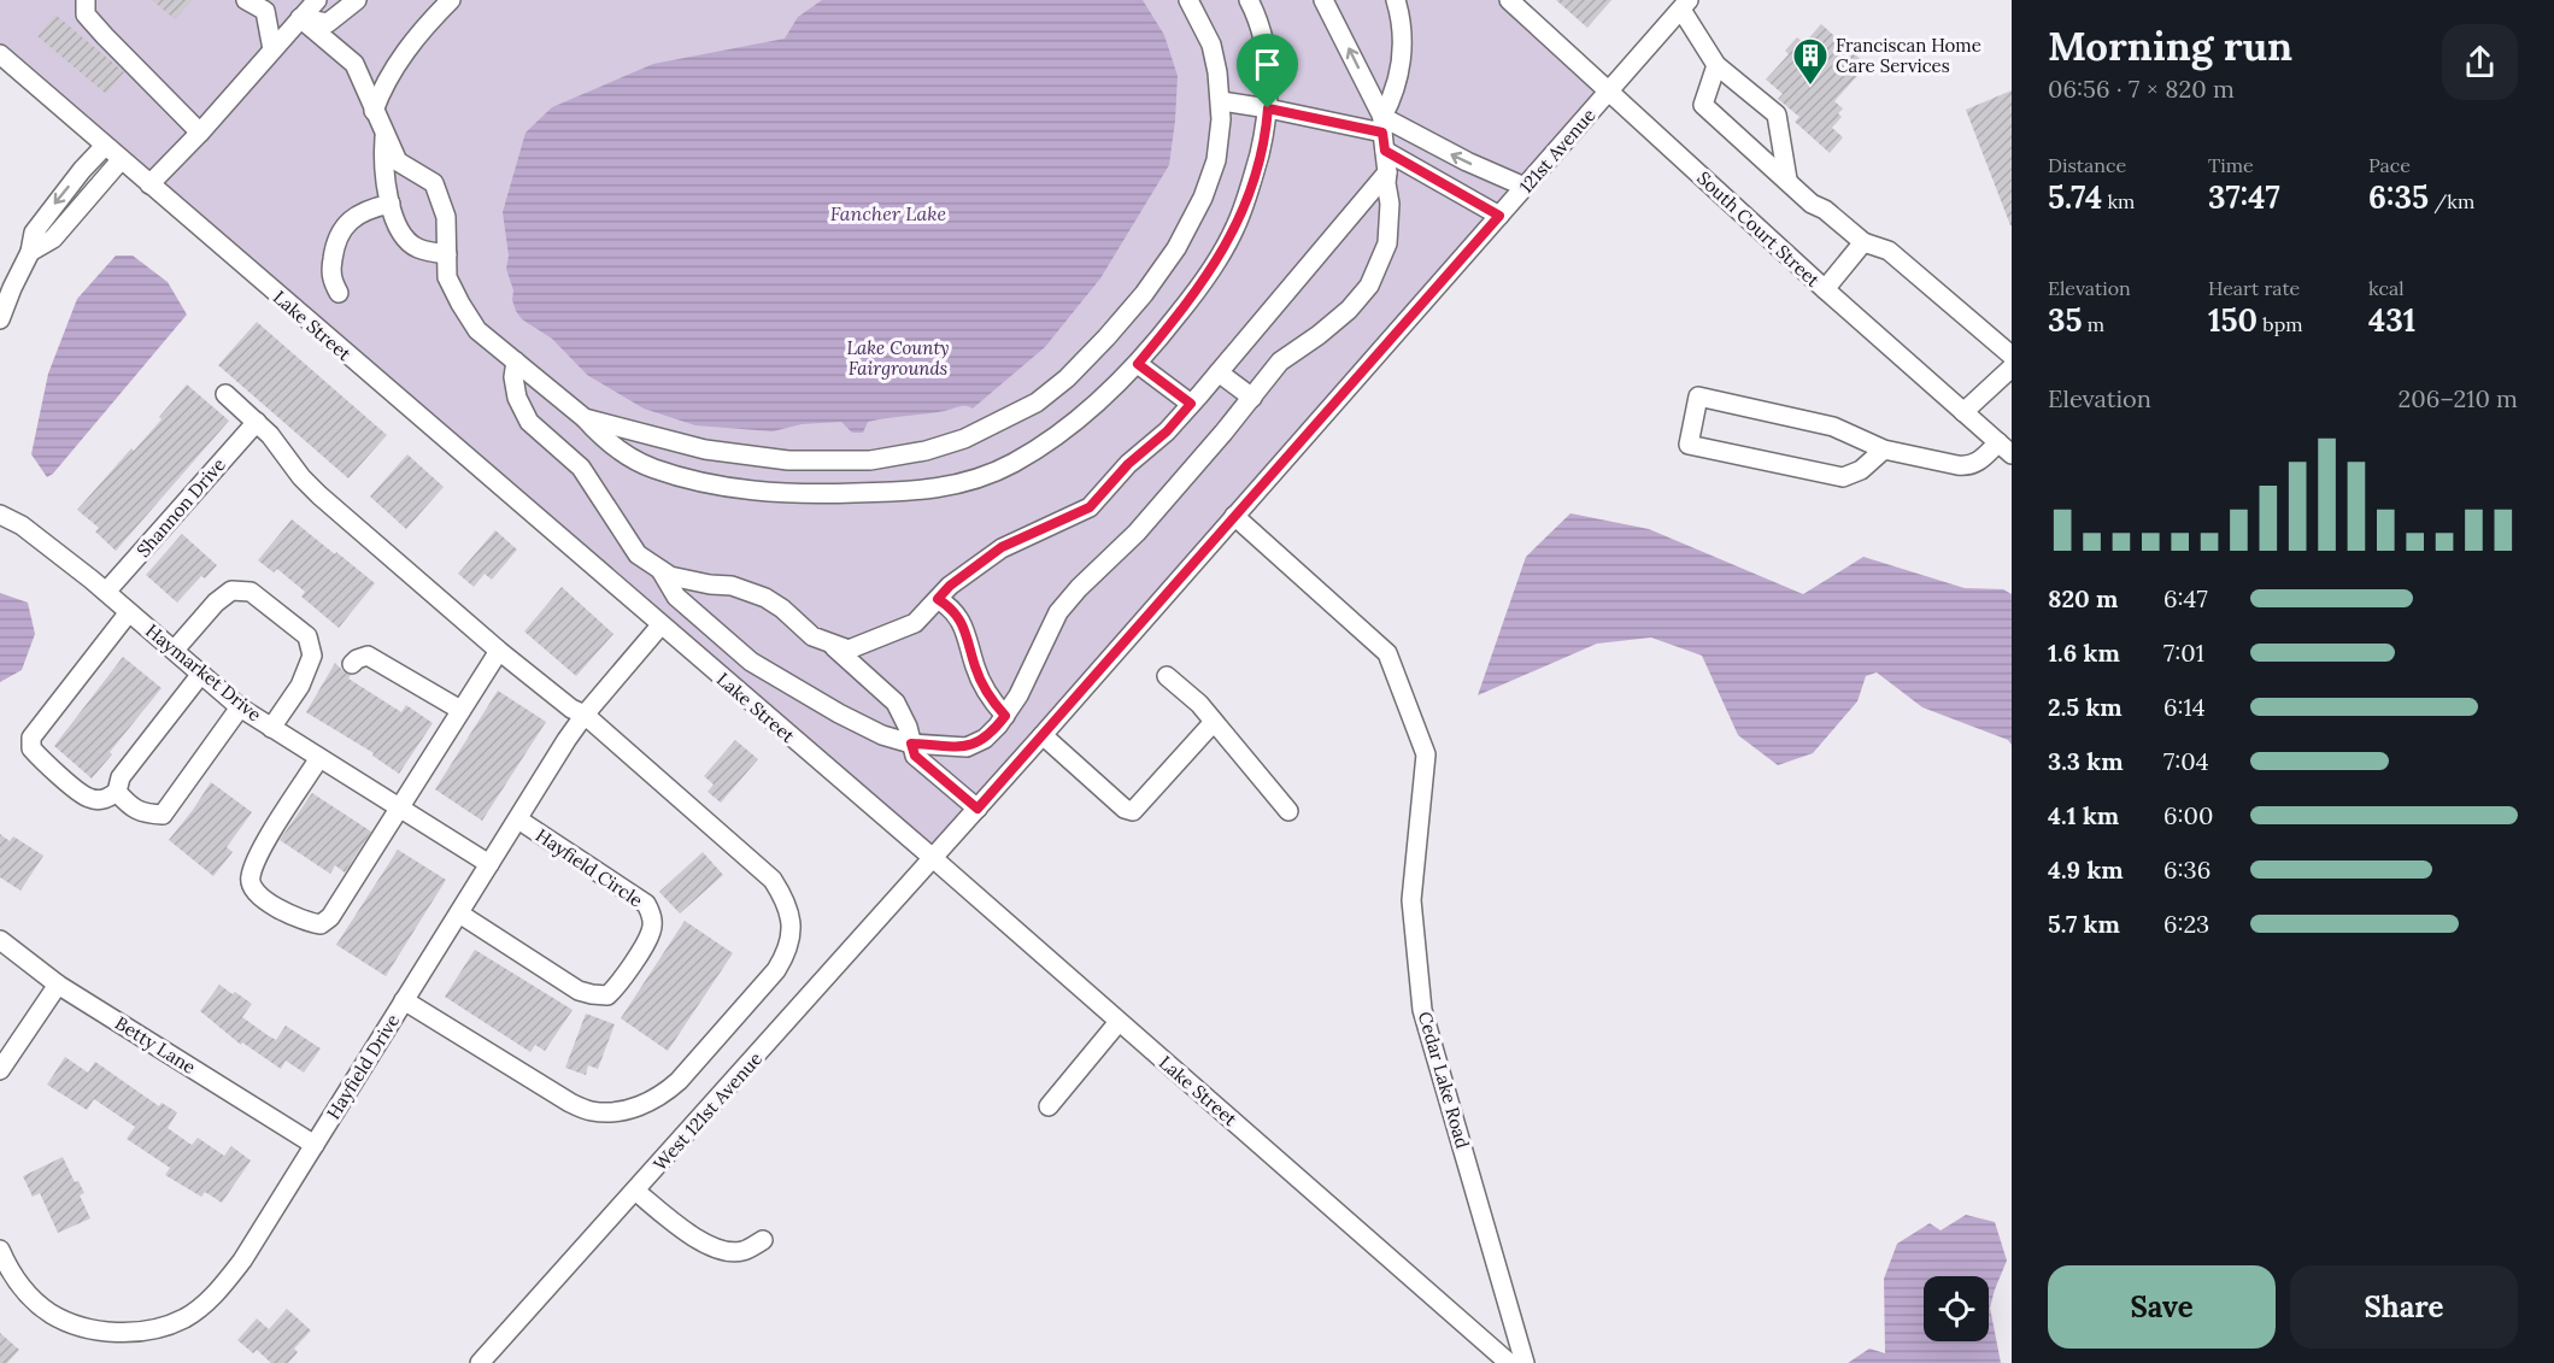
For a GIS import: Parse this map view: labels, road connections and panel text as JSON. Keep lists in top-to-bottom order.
{
  "streets": {
    "street": [
      "121st Avenue",
      "South Court Street",
      "Lake Street",
      "Shannon Drive",
      "Haymarket Drive",
      "Hayfield Circle",
      "Betty Lane",
      "Hayfield Drive",
      "Cedar Lake Road",
      "West 121st Avenue"
    ]
  },
  "crossings": [
    ["121st Avenue", "South Court Street"],
    ["121st Avenue", "Lake Street"],
    ["121st Avenue", "Cedar Lake Road"],
    ["121st Avenue", "West 121st Avenue"],
    ["Lake Street", "Hayfield Drive"],
    ["Lake Street", "West 121st Avenue"],
    ["Shannon Drive", "Haymarket Drive"],
    ["Haymarket Drive", "Hayfield Drive"],
    ["Hayfield Circle", "Hayfield Drive"],
    ["Betty Lane", "Hayfield Drive"]
  ],
  "water": ["Fancher Lake"],
  "parks": ["Lake County Fairgrounds"],
  "places": {
    "building": ["Franciscan Home Care Services"]
  },
  "page": {
    "heading": ["Morning run", "06:56 · 7 × 820 m"],
    "stats": [
      ["Distance", "5.74 km"],
      ["Time", "37:47"],
      ["Pace", "6:35 /km"],
      ["Elevation", "35 m"],
      ["Heart rate", "150 bpm"],
      ["kcal", "431"]
    ],
    "chart": ["Elevation", "206–210 m"],
    "list": [
      {
        "name": "820 m",
        "note": "6:47"
      },
      {
        "name": "1.6 km",
        "note": "7:01"
      },
      {
        "name": "2.5 km",
        "note": "6:14"
      },
      {
        "name": "3.3 km",
        "note": "7:04"
      },
      {
        "name": "4.1 km",
        "note": "6:00"
      },
      {
        "name": "4.9 km",
        "note": "6:36"
      },
      {
        "name": "5.7 km",
        "note": "6:23"
      }
    ],
    "buttons": ["Save", "Share"]
  }
}
